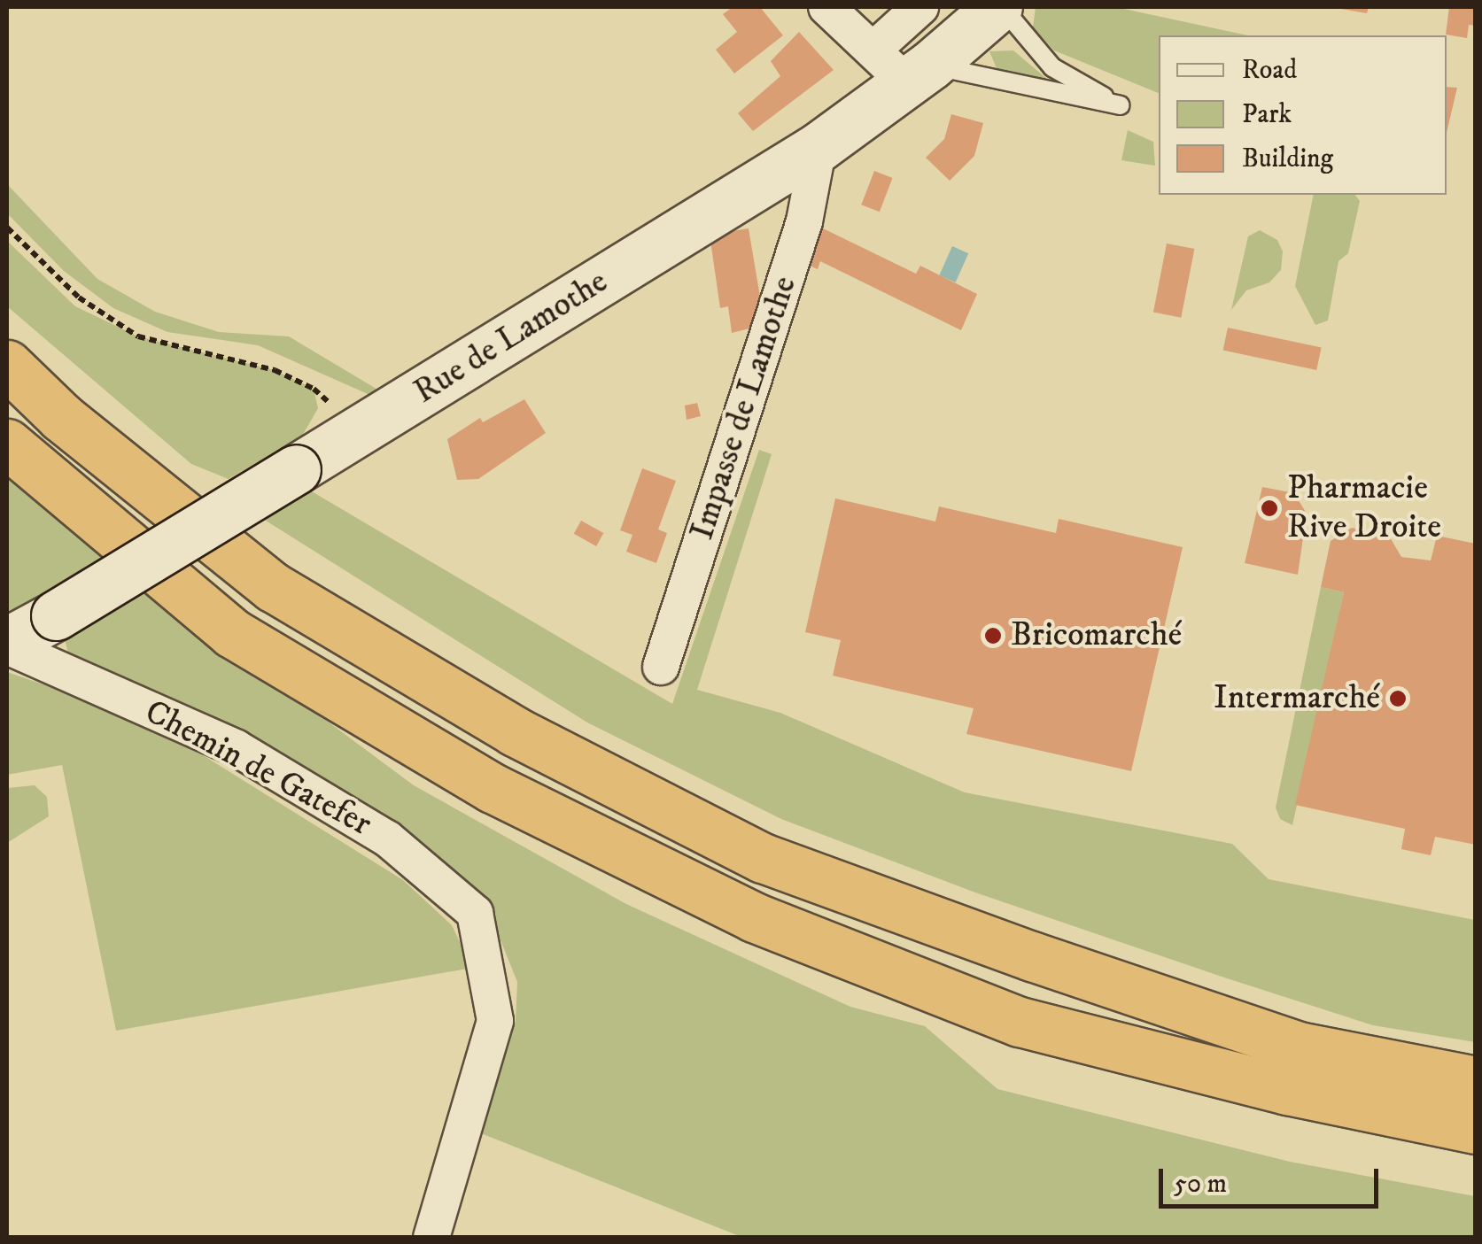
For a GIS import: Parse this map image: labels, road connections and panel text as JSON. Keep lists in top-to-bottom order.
{
  "streets": {
    "street": ["Rue de Lamothe", "Impasse de Lamothe", "Chemin de Gatefer"]
  },
  "crossings": [
    ["Rue de Lamothe", "Impasse de Lamothe"],
    ["Rue de Lamothe", "Chemin de Gatefer"]
  ],
  "places": ["Pharmacie Rive Droite", "Bricomarché", "Intermarché"],
  "legend": ["Road", "Park", "Building"],
  "scale_bar": "50 m"
}
